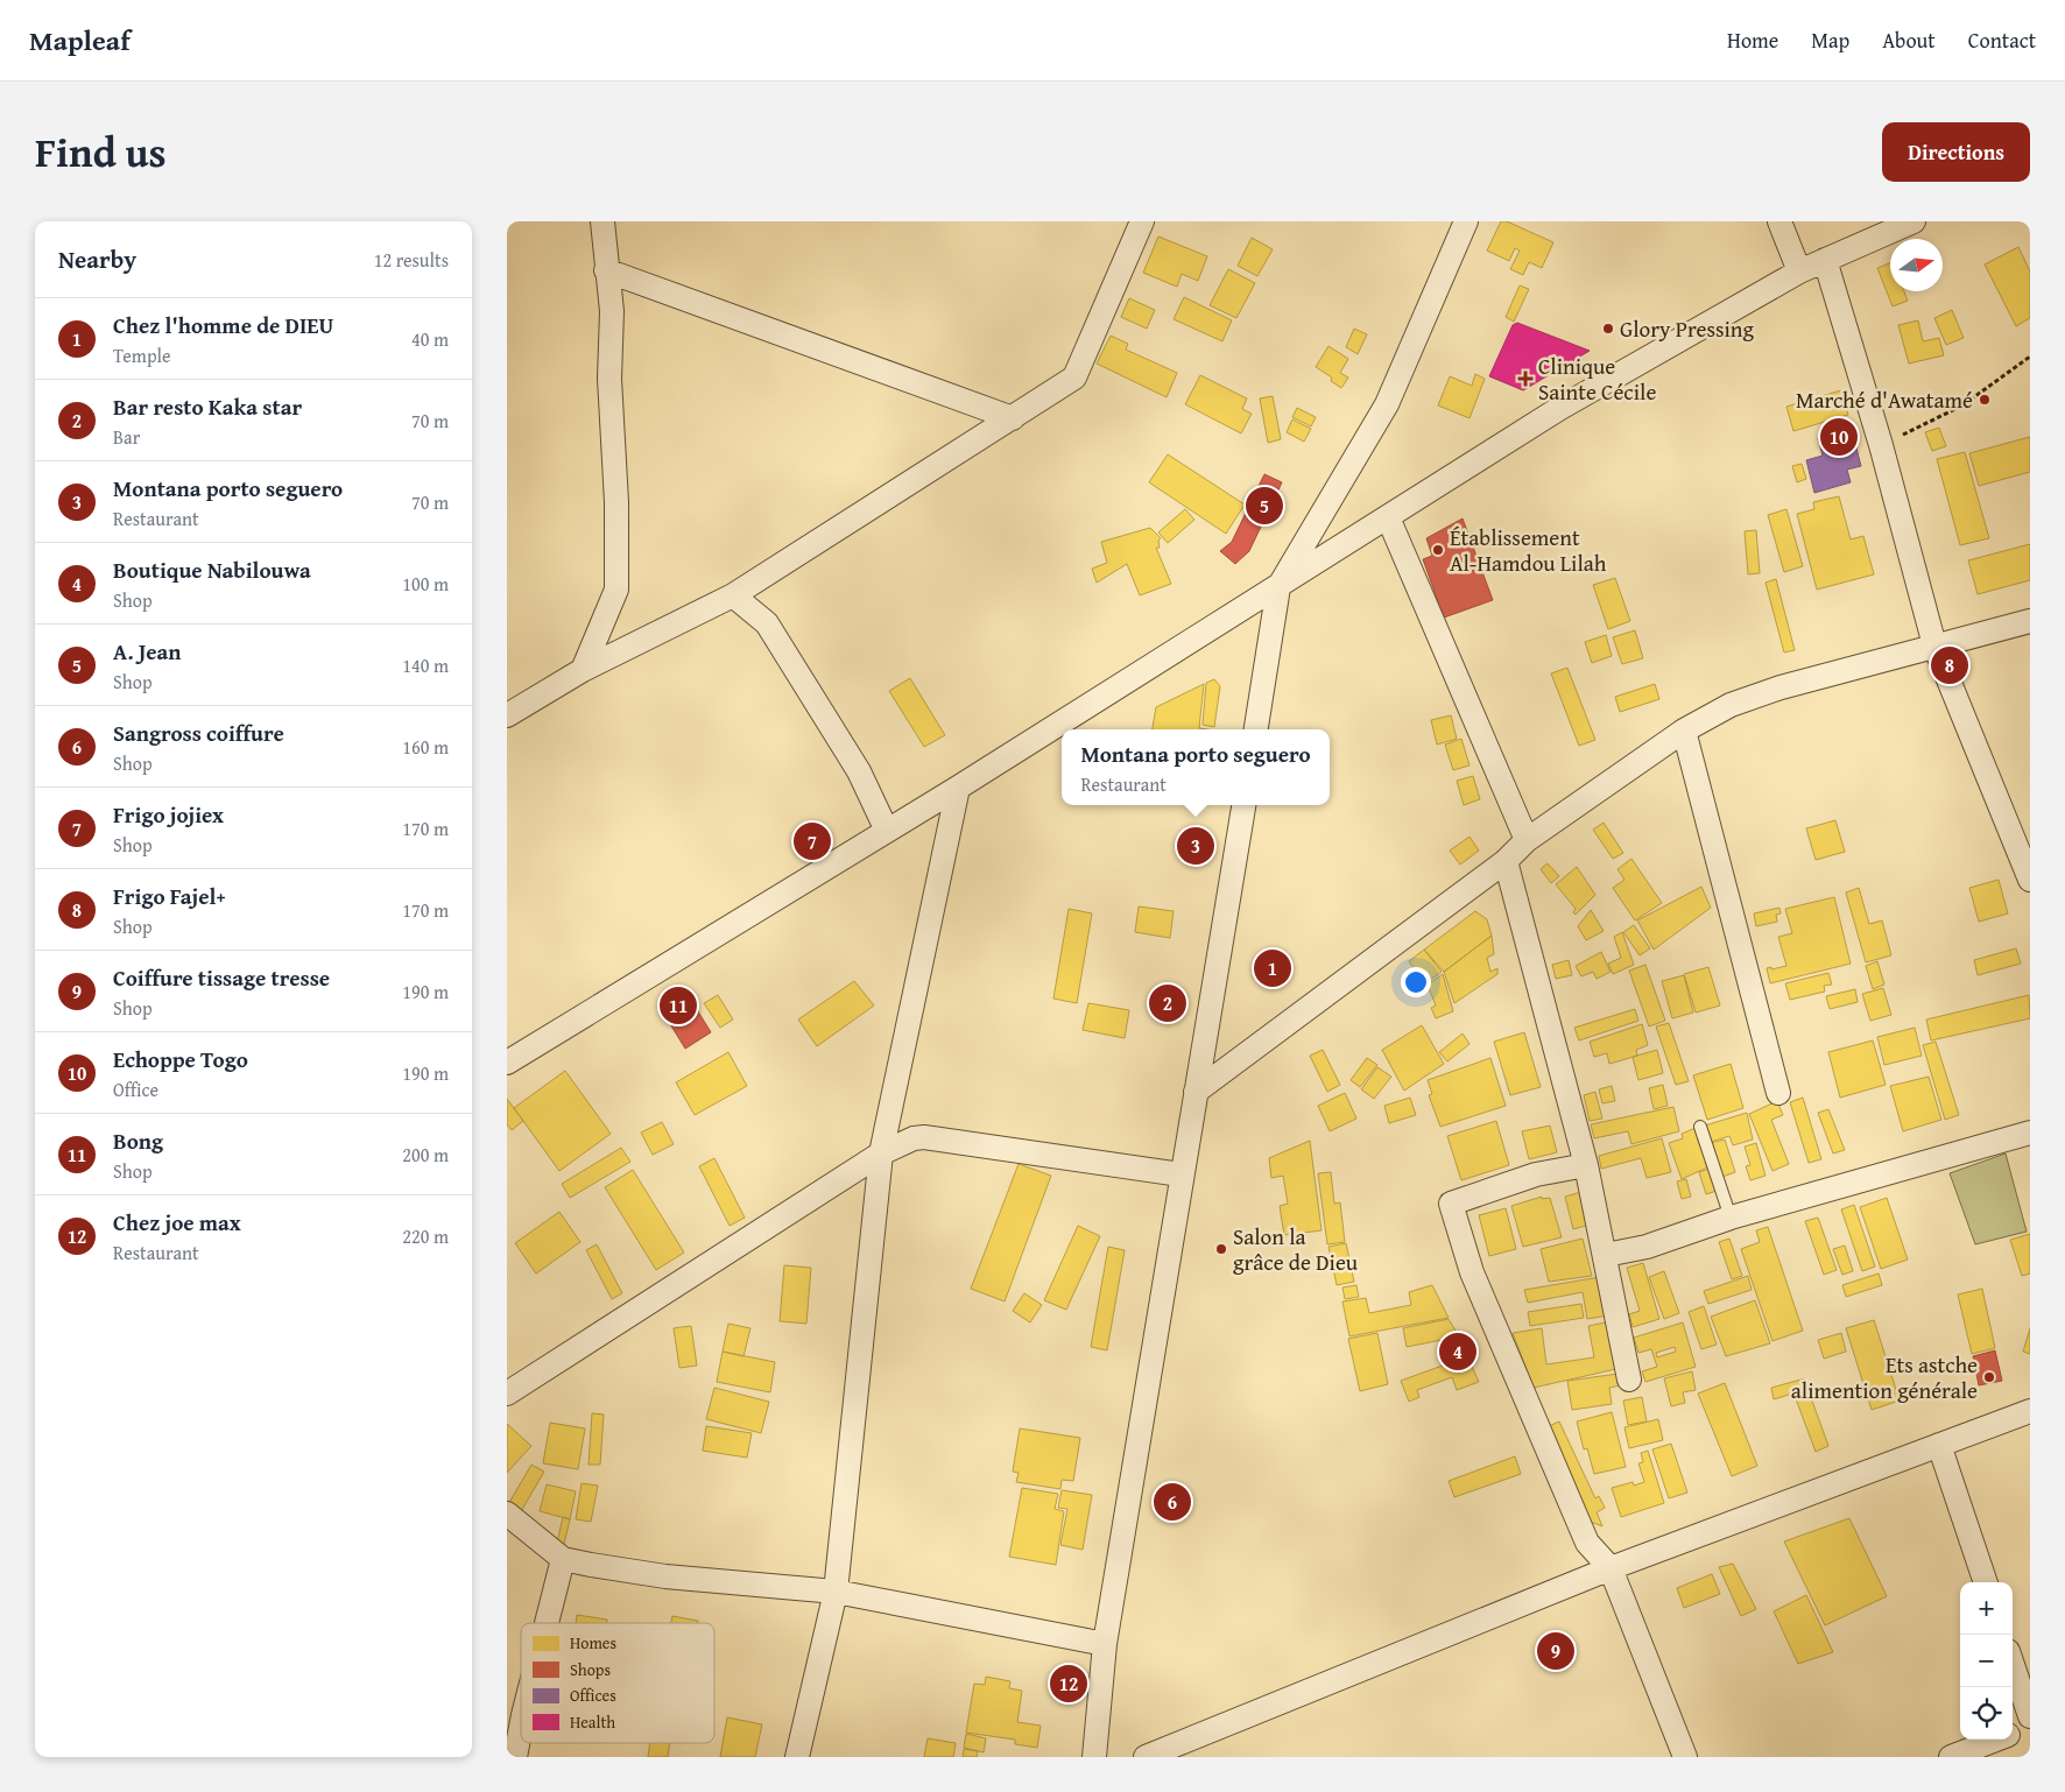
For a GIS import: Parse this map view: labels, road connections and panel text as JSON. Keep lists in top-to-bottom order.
{
  "places": {
    "other": [
      "Glory Pressing",
      "Marché d'Awatamé",
      "Établissement Al-Hamdou Lilah",
      "Salon la grâce de Dieu",
      "Ets astche alimention générale"
    ],
    "health": ["Clinique Sainte Cécile"]
  },
  "legend": [
    "Homes",
    "Shops",
    "Offices",
    "Health"
  ],
  "north": "right",
  "page": {
    "header": "Mapleaf",
    "nav": [
      "Home",
      "Map",
      "About",
      "Contact"
    ],
    "title": "Find us",
    "buttons": "Directions",
    "heading": ["Nearby", "12 results"],
    "list": [
      {
        "mark": "1",
        "name": "Chez l'homme de DIEU",
        "note": "Temple",
        "value": "40 m"
      },
      {
        "mark": "2",
        "name": "Bar resto Kaka star",
        "note": "Bar",
        "value": "70 m"
      },
      {
        "mark": "3",
        "name": "Montana porto seguero",
        "note": "Restaurant",
        "value": "70 m"
      },
      {
        "mark": "4",
        "name": "Boutique Nabilouwa",
        "note": "Shop",
        "value": "100 m"
      },
      {
        "mark": "5",
        "name": "A. Jean",
        "note": "Shop",
        "value": "140 m"
      },
      {
        "mark": "6",
        "name": "Sangross coiffure",
        "note": "Shop",
        "value": "160 m"
      },
      {
        "mark": "7",
        "name": "Frigo jojiex",
        "note": "Shop",
        "value": "170 m"
      },
      {
        "mark": "8",
        "name": "Frigo Fajel+",
        "note": "Shop",
        "value": "170 m"
      },
      {
        "mark": "9",
        "name": "Coiffure tissage tresse",
        "note": "Shop",
        "value": "190 m"
      },
      {
        "mark": "10",
        "name": "Echoppe Togo",
        "note": "Office",
        "value": "190 m"
      },
      {
        "mark": "11",
        "name": "Bong",
        "note": "Shop",
        "value": "200 m"
      },
      {
        "mark": "12",
        "name": "Chez joe max",
        "note": "Restaurant",
        "value": "220 m"
      }
    ],
    "pins": [
      "10",
      "5",
      "8",
      "7",
      "3",
      "1",
      "2",
      "11",
      "4",
      "6",
      "9",
      "12"
    ],
    "popup": ["Montana porto seguero", "Restaurant"],
    "map_buttons": ["+", "−"]
  }
}
